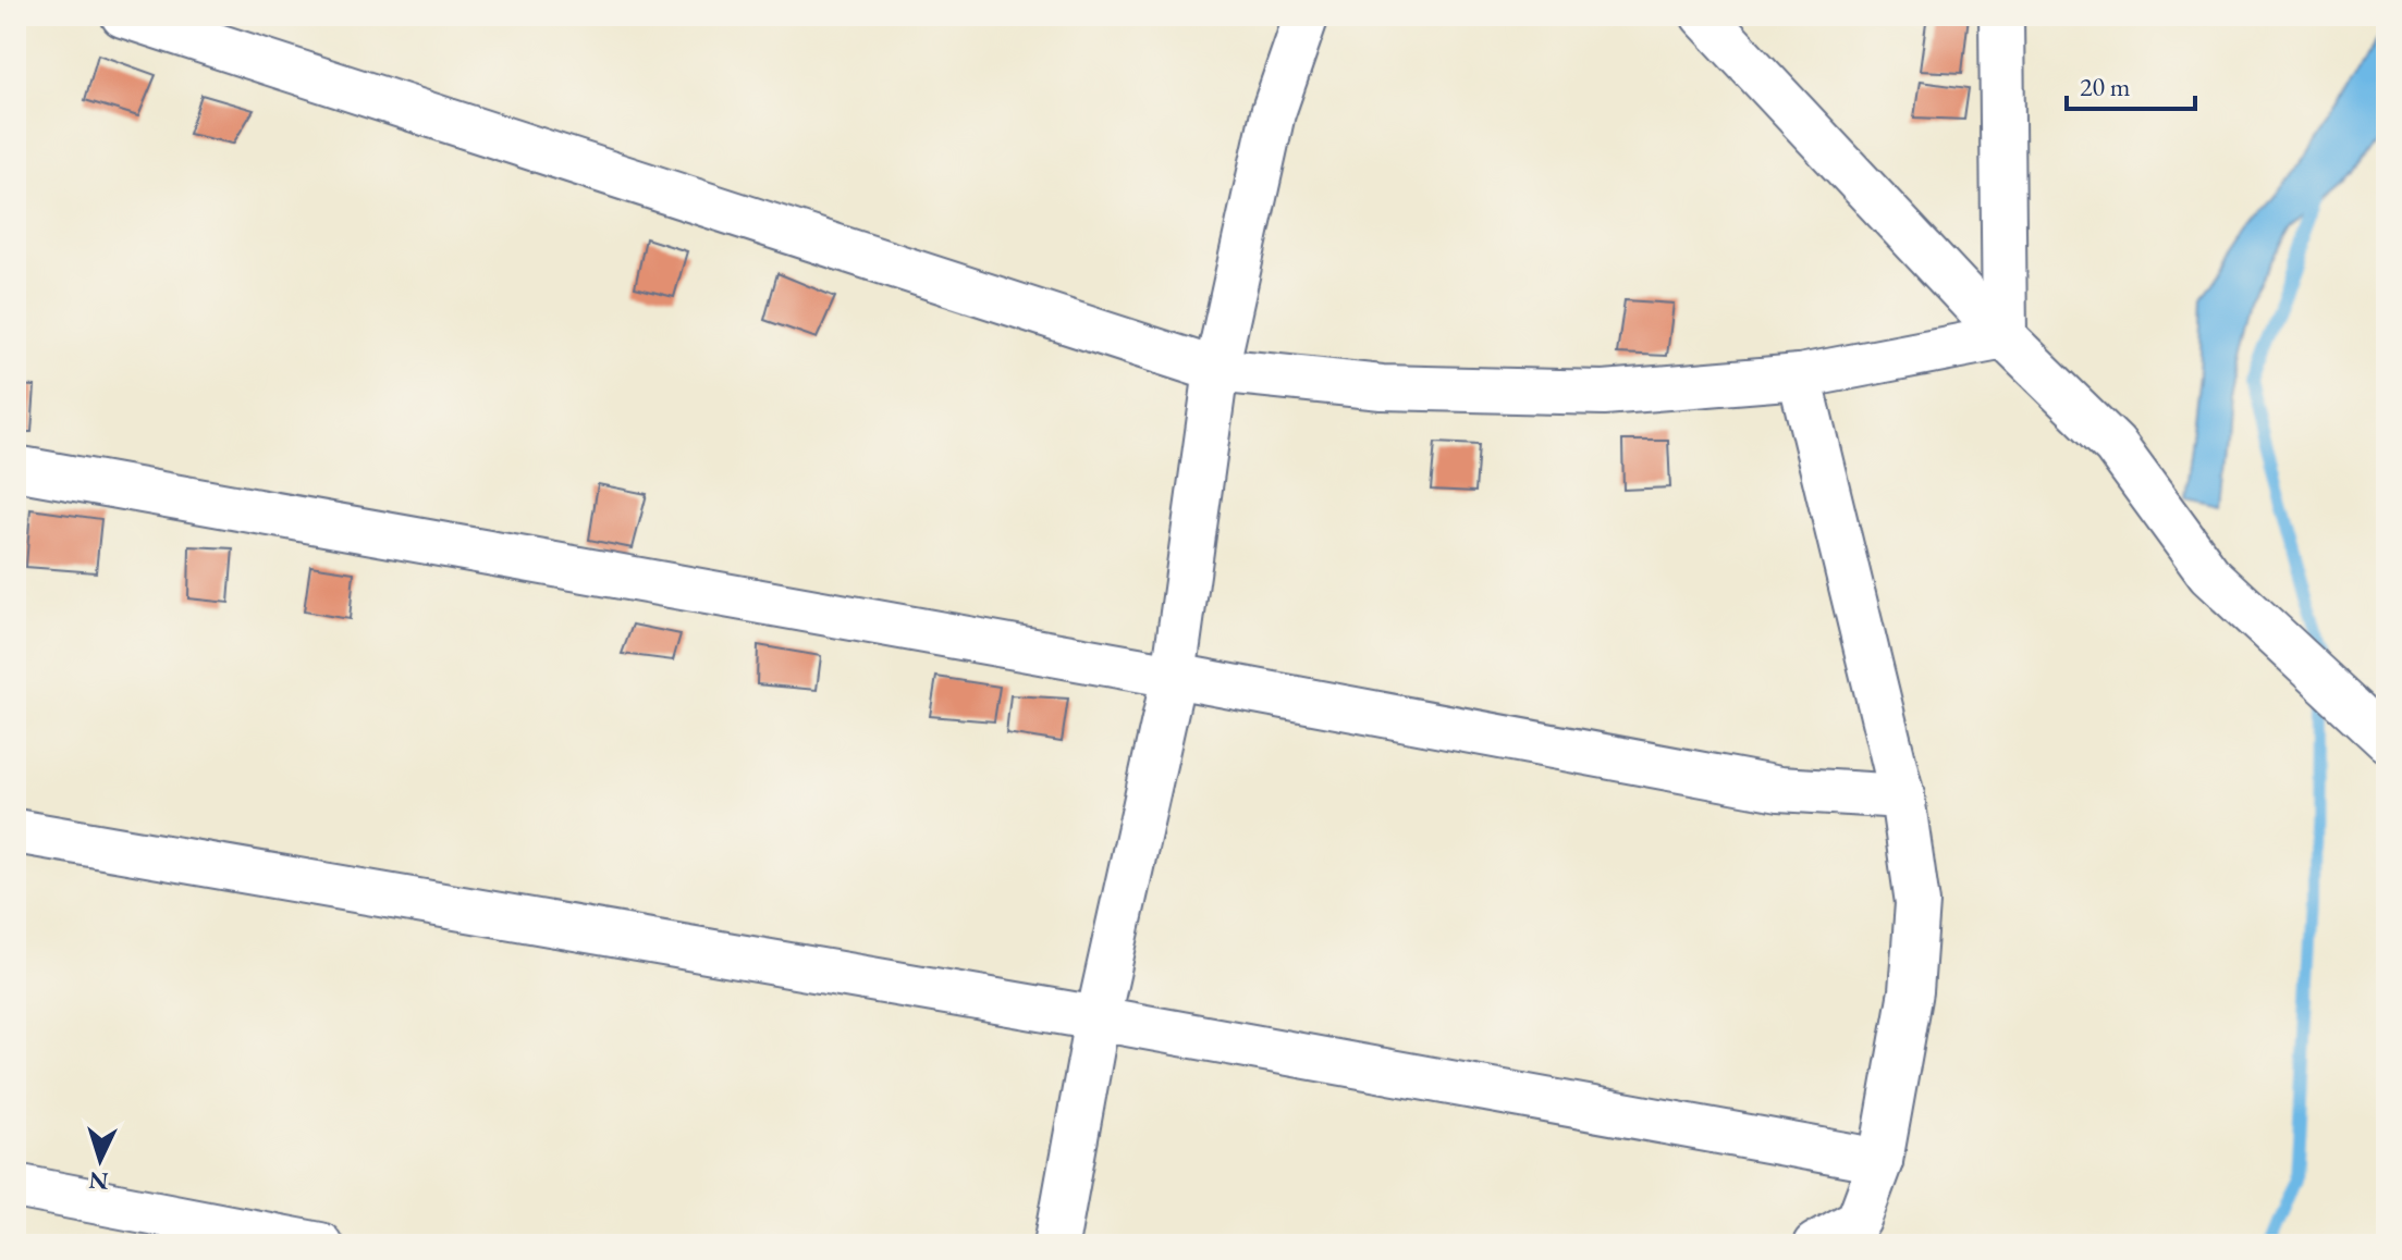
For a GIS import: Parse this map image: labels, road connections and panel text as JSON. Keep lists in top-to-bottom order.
{
  "scale_bar": "20 m",
  "north": "bottom"
}
